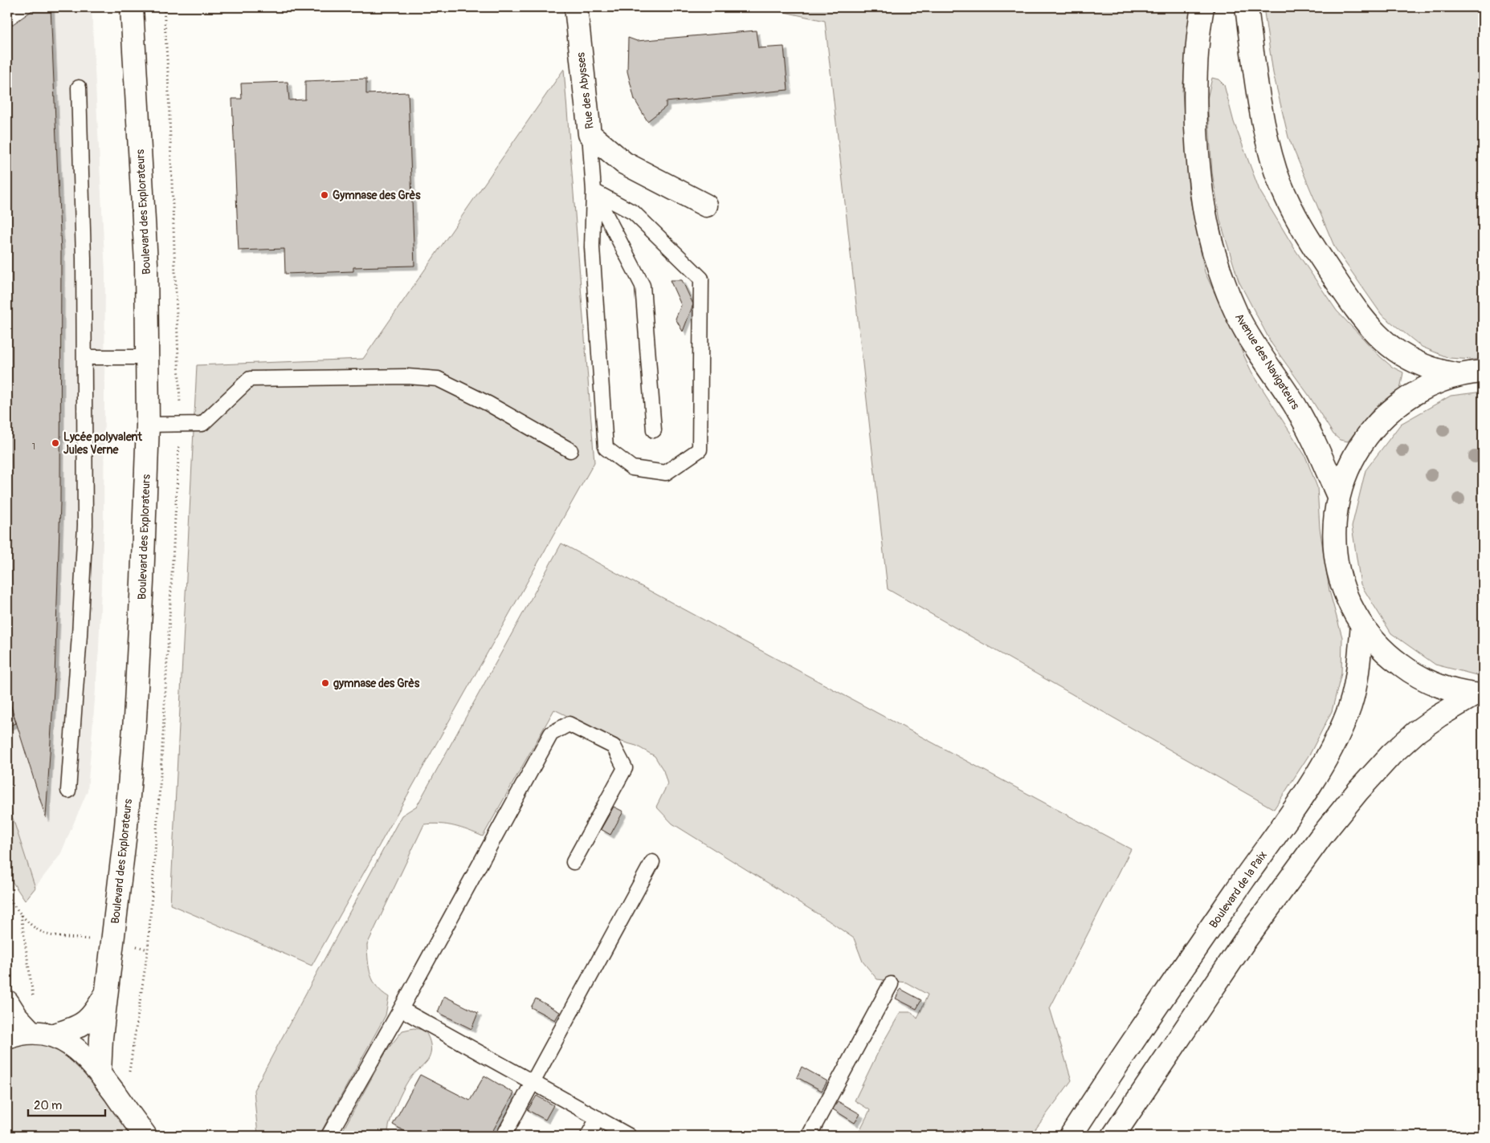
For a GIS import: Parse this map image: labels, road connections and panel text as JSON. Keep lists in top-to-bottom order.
{
  "streets": {
    "main road": [
      "Rue des Abysses",
      "Boulevard des Explorateurs",
      "Avenue des Navigateurs",
      "Boulevard de la Paix"
    ]
  },
  "places": ["Gymnase des Grès", "Lycée polyvalent Jules Verne", "gymnase des Grès"],
  "house_numbers": ["1"],
  "scale_bar": "20 m"
}
